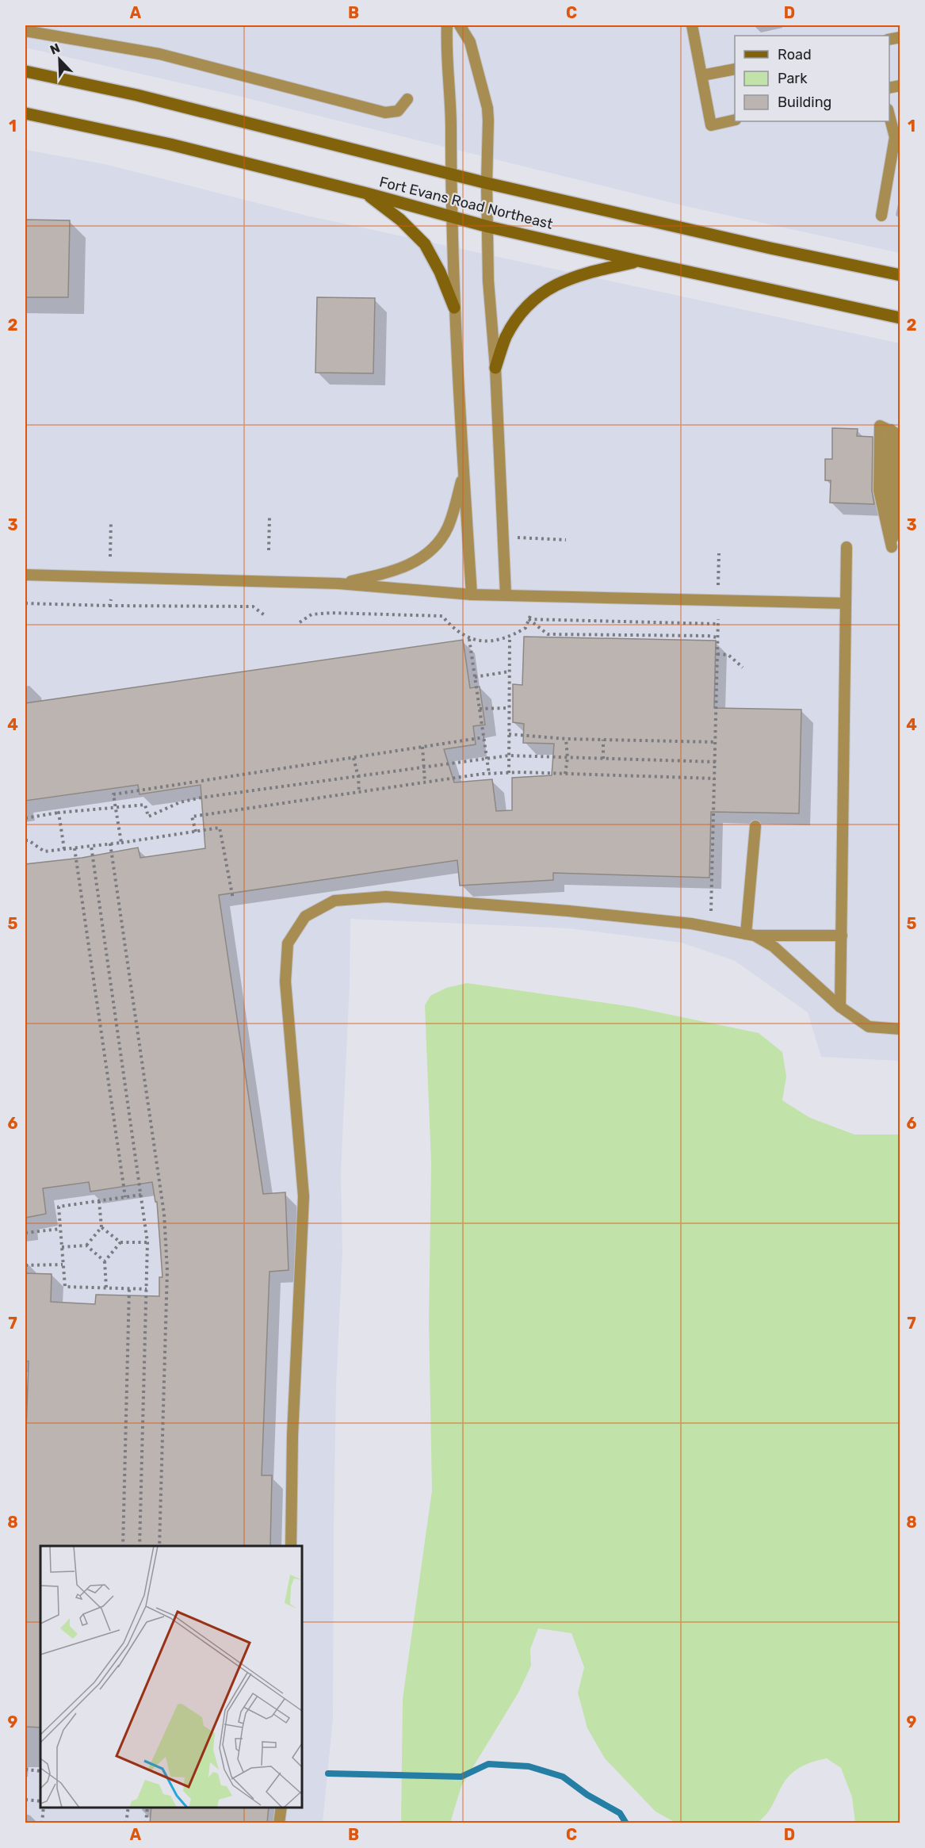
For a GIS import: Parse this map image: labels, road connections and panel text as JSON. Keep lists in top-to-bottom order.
{
  "streets": {
    "main road": ["Fort Evans Road Northeast"]
  },
  "legend": ["Road", "Park", "Building"],
  "north": "top left",
  "grid": {
    "columns": [
      "A",
      "B",
      "C",
      "D"
    ],
    "rows": [
      "1",
      "2",
      "3",
      "4",
      "5",
      "6",
      "7",
      "8",
      "9"
    ]
  }
}
